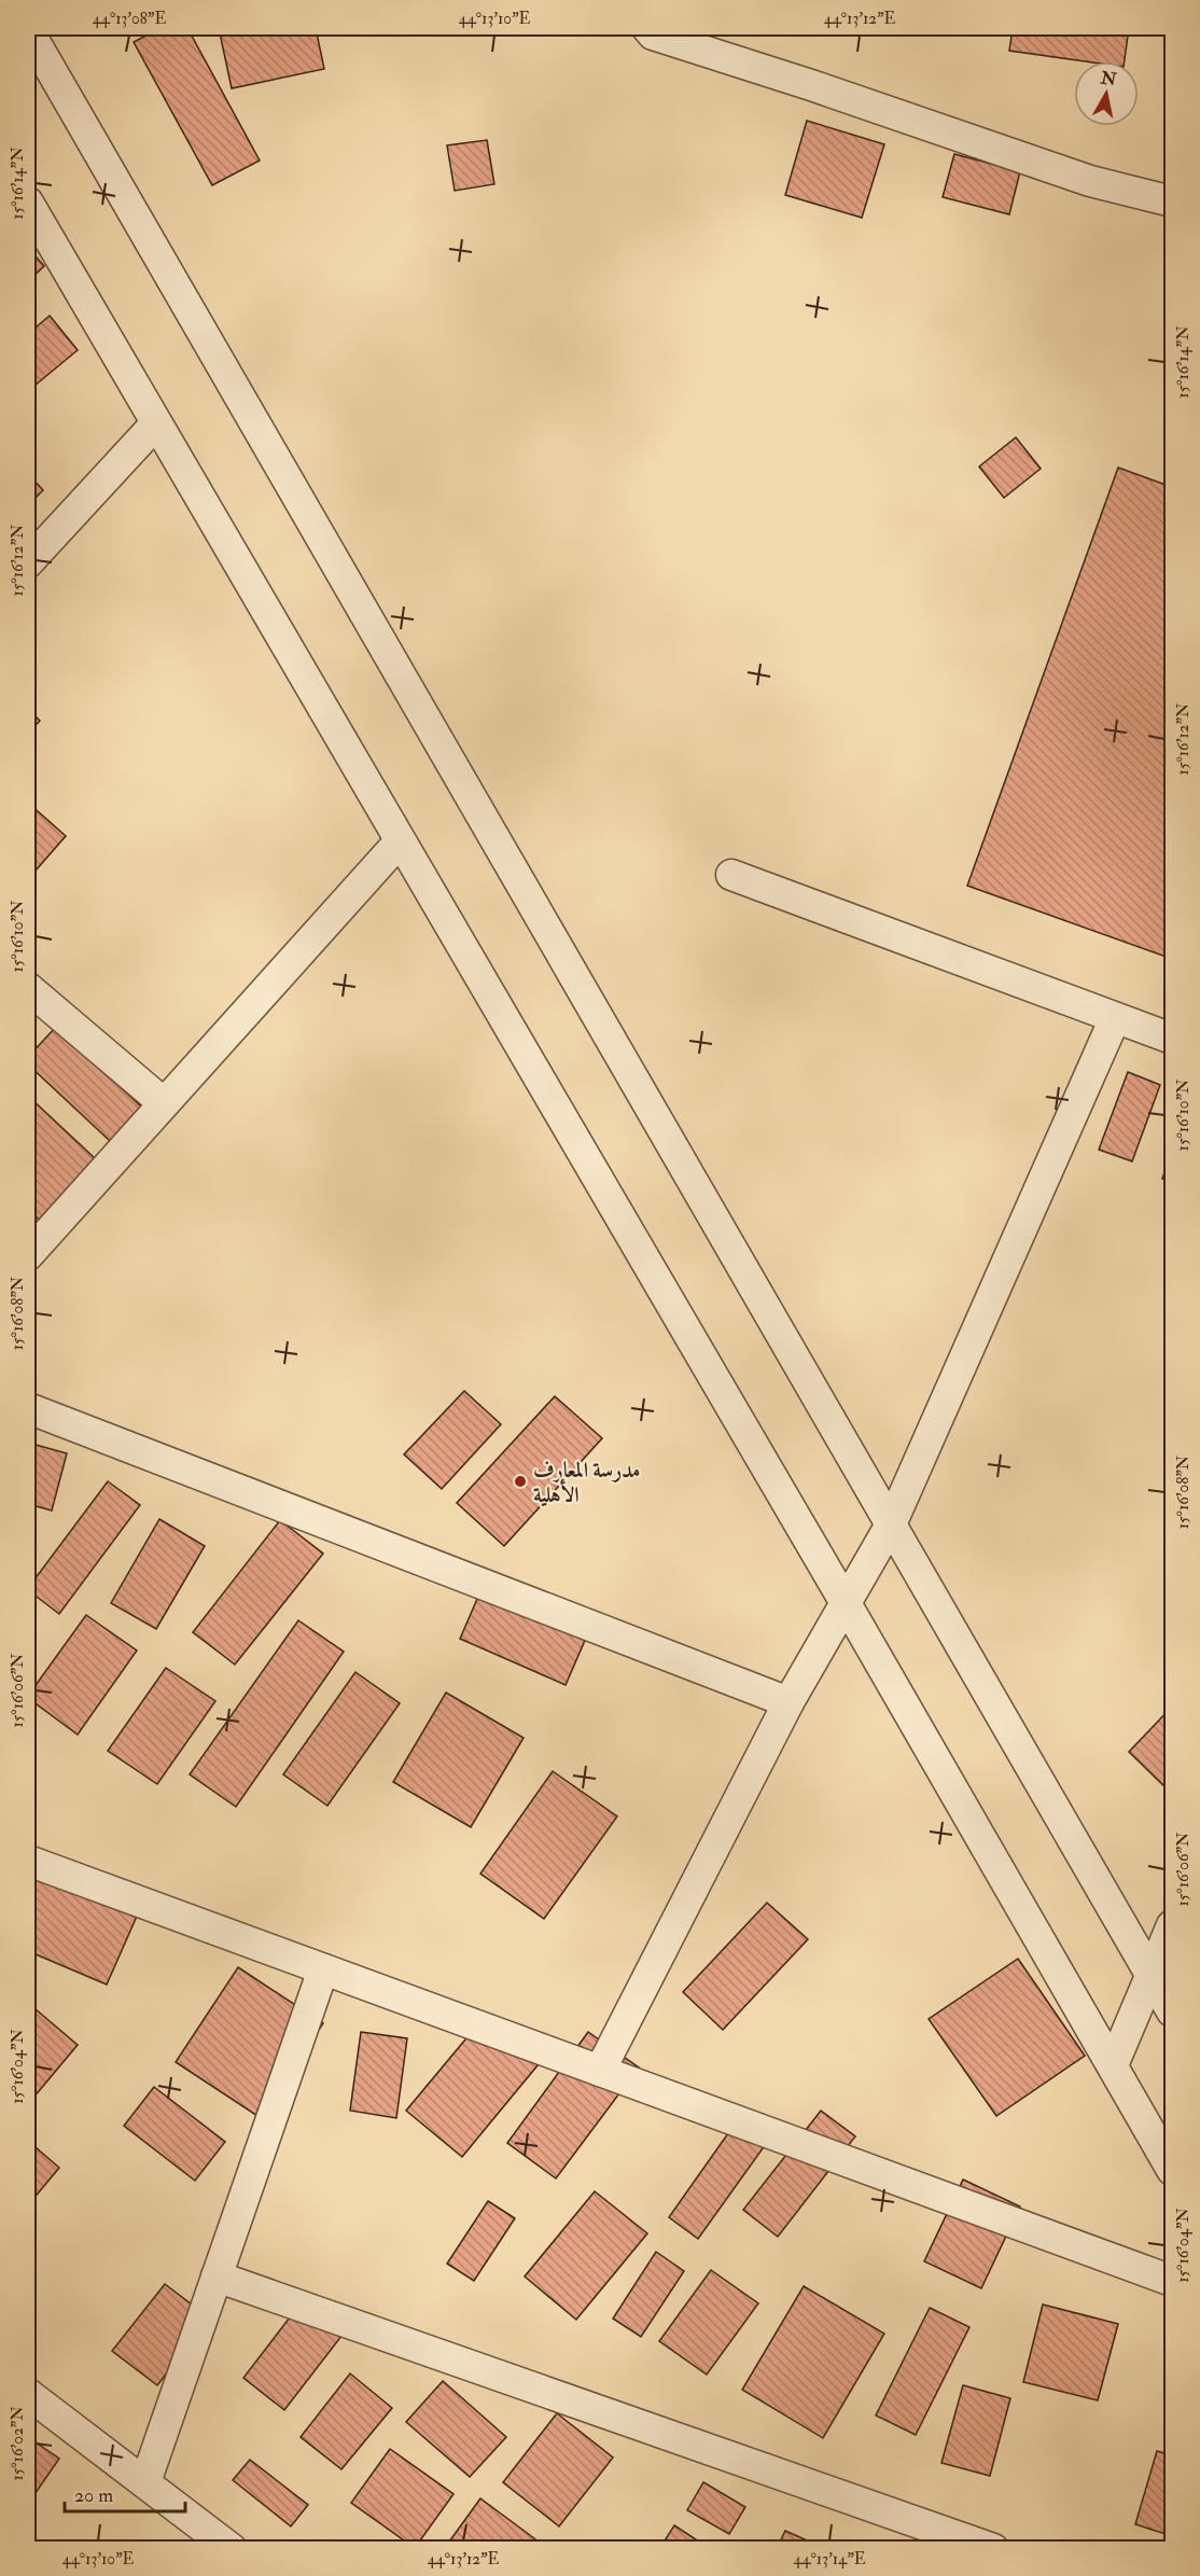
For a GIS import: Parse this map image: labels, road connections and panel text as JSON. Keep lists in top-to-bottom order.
{
  "places": ["مدرسة المعارف الأهلية"],
  "scale_bar": "20 m",
  "north": "top",
  "coordinates": [
    "44°13'08\"E",
    "44°13'10\"E",
    "44°13'12\"E",
    "15°16'14\"N",
    "15°16'12\"N",
    "15°16'10\"N",
    "15°16'08\"N",
    "15°16'06\"N",
    "15°16'04\"N",
    "15°16'02\"N",
    "44°13'14\"E"
  ]
}
